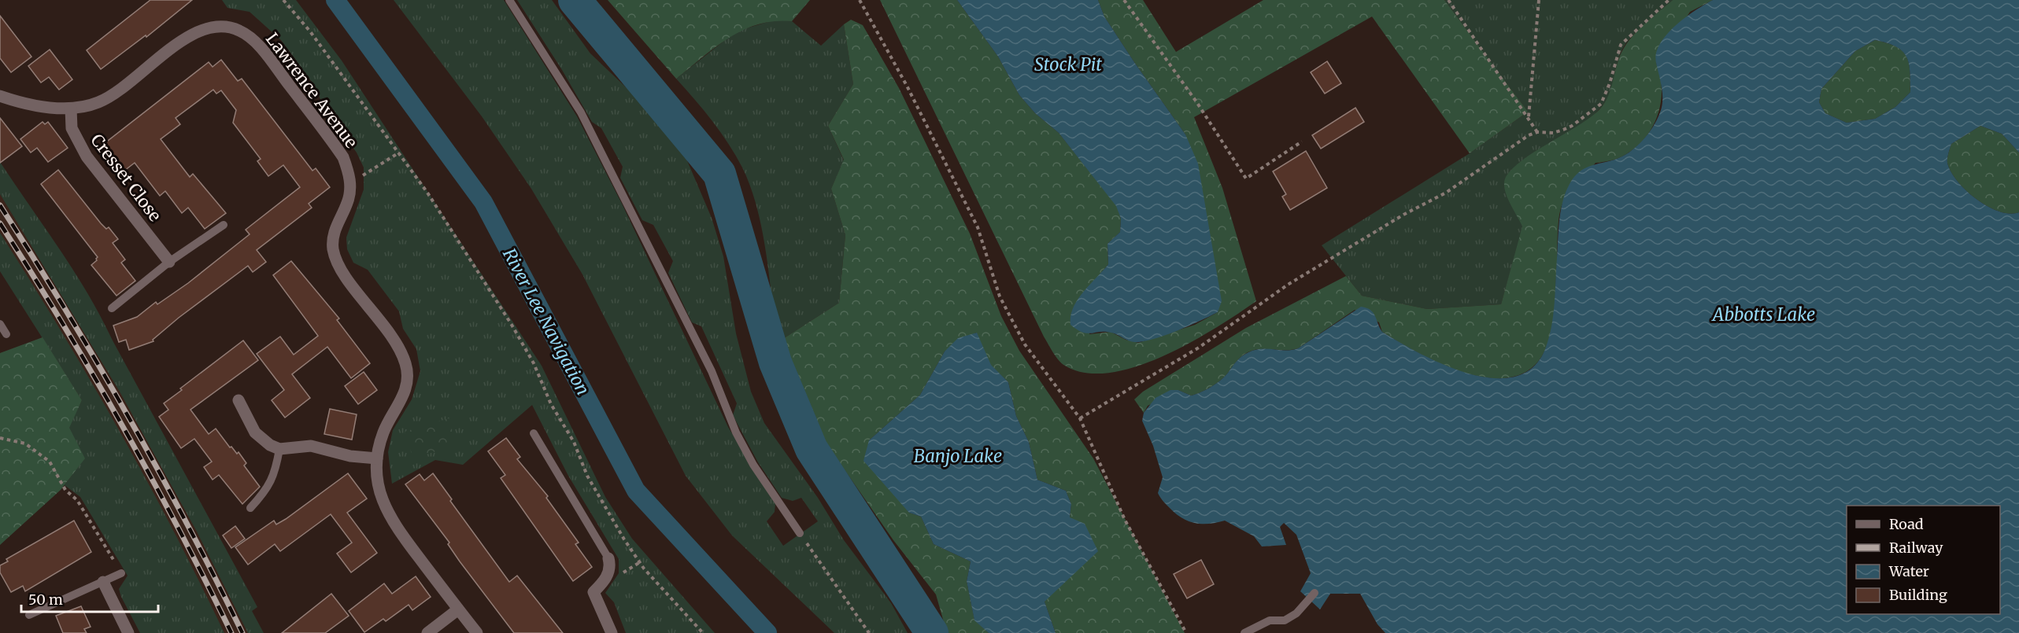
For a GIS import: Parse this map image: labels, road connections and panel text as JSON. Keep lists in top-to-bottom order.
{
  "streets": {
    "street": ["Lawrence Avenue", "Cresset Close"]
  },
  "crossings": [
    ["Lawrence Avenue", "Cresset Close"]
  ],
  "water": [
    "Stock Pit",
    "Abbotts Lake",
    "River Lee Navigation",
    "Banjo Lake"
  ],
  "legend": [
    "Road",
    "Railway",
    "Water",
    "Building"
  ],
  "scale_bar": "50 m"
}
